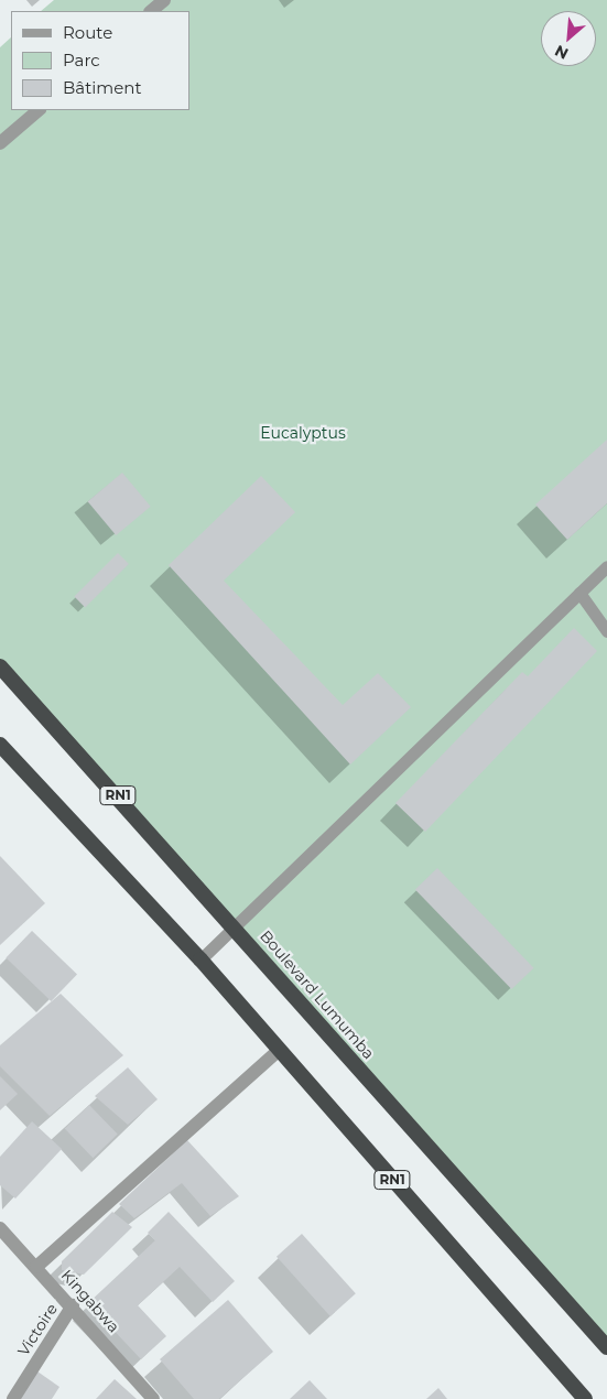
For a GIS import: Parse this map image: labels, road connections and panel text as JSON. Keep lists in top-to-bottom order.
{
  "streets": {
    "highway": ["RN1", "Boulevard Lumumba"],
    "street": ["Kingabwa", "Victoire"]
  },
  "crossings": [
    ["Kingabwa", "Victoire"]
  ],
  "parks": ["Eucalyptus"],
  "legend": ["Route", "Parc", "Bâtiment"],
  "north": "bottom left"
}
